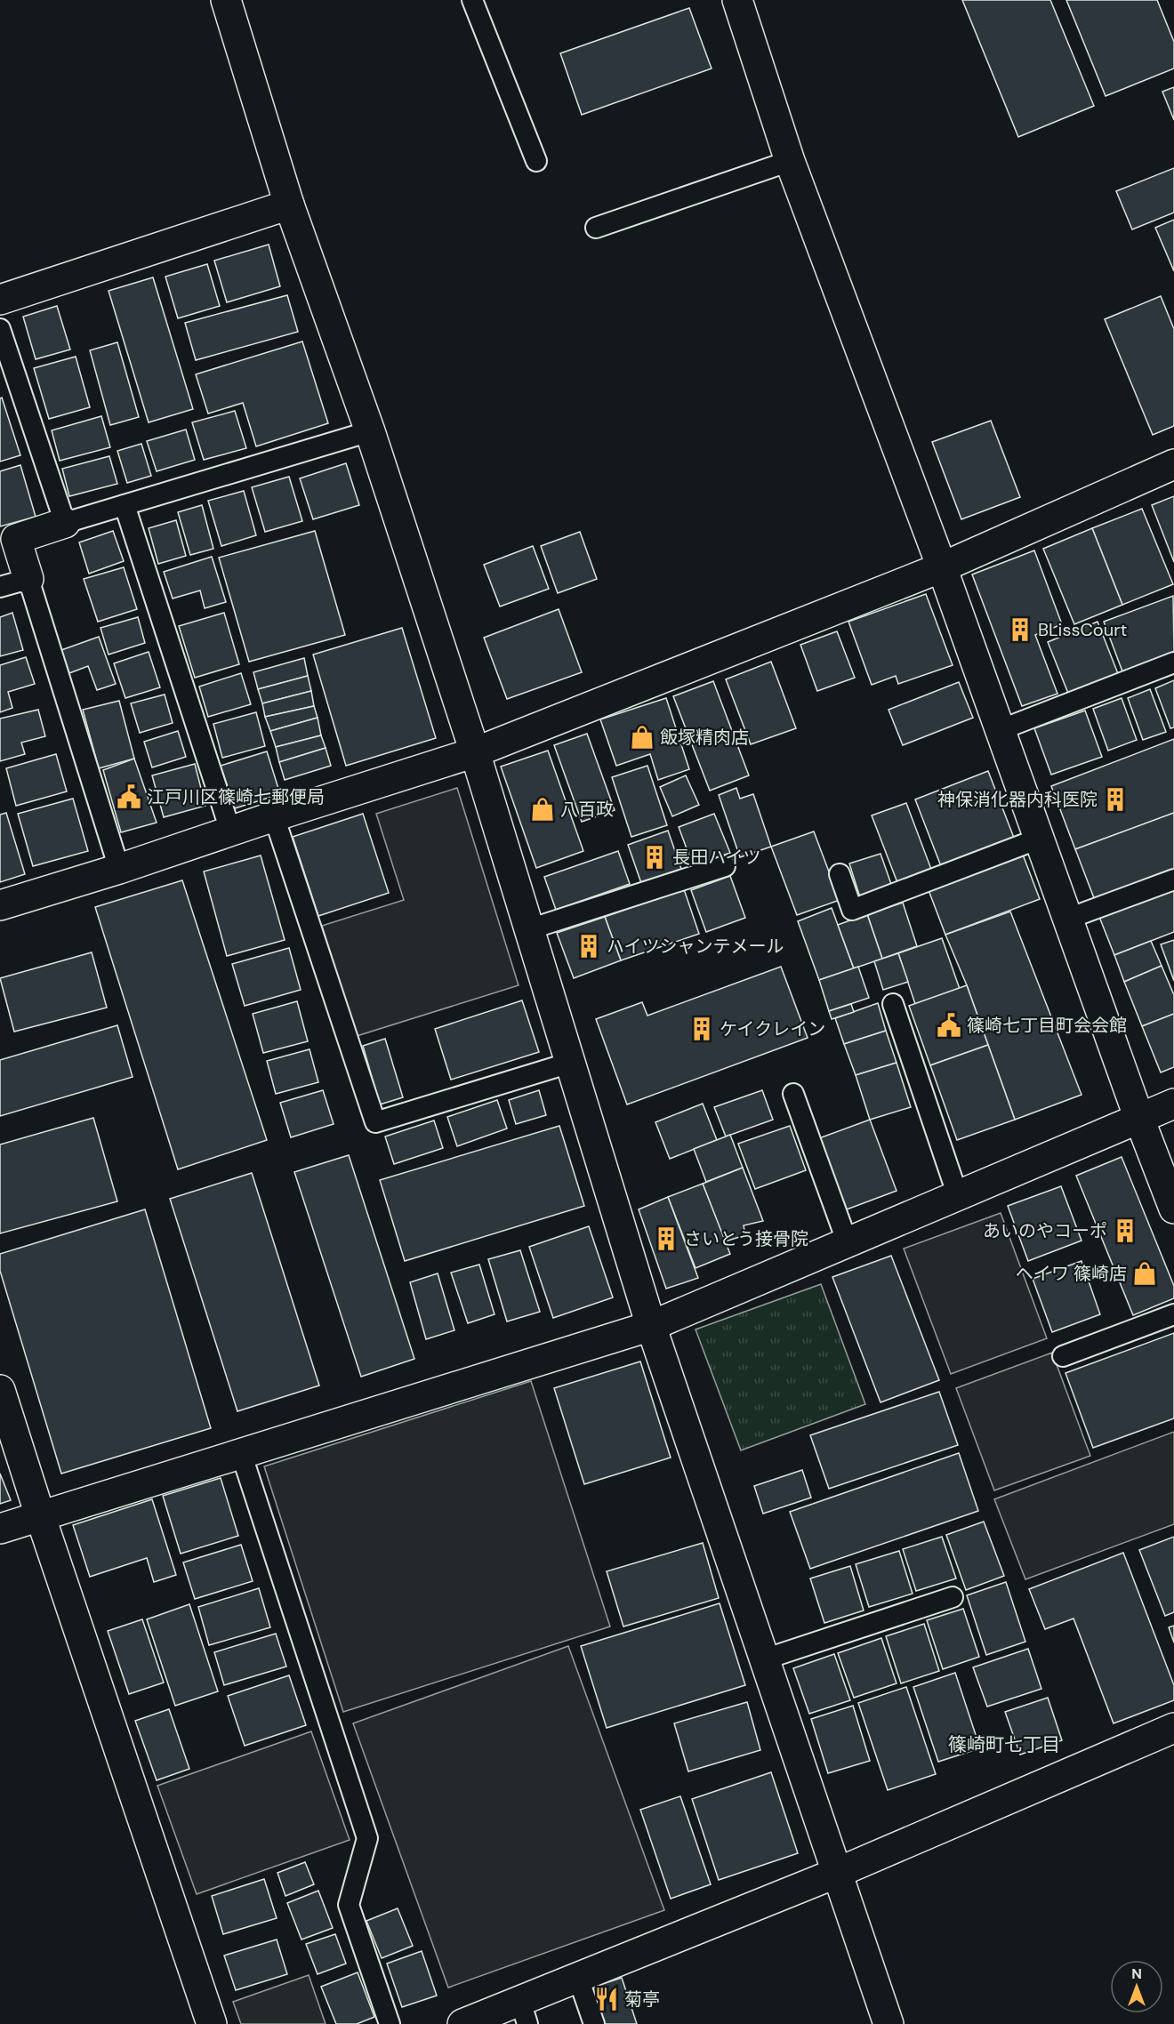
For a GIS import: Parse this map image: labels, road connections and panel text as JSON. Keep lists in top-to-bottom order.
{
  "districts": ["篠崎町七丁目"],
  "places": {
    "building": [
      "BLissCourt",
      "神保消化器内科医院",
      "長田ハイツ",
      "ハイツシャンテメール",
      "ケイクレイン",
      "あいのやコーポ",
      "さいとう接骨院"
    ],
    "shop": ["飯塚精肉店", "八百政", "ヘイワ 篠崎店"],
    "public building": ["江戸川区篠崎七郵便局", "篠崎七丁目町会会館"],
    "restaurant": ["菊亭"]
  },
  "north": "top"
}
